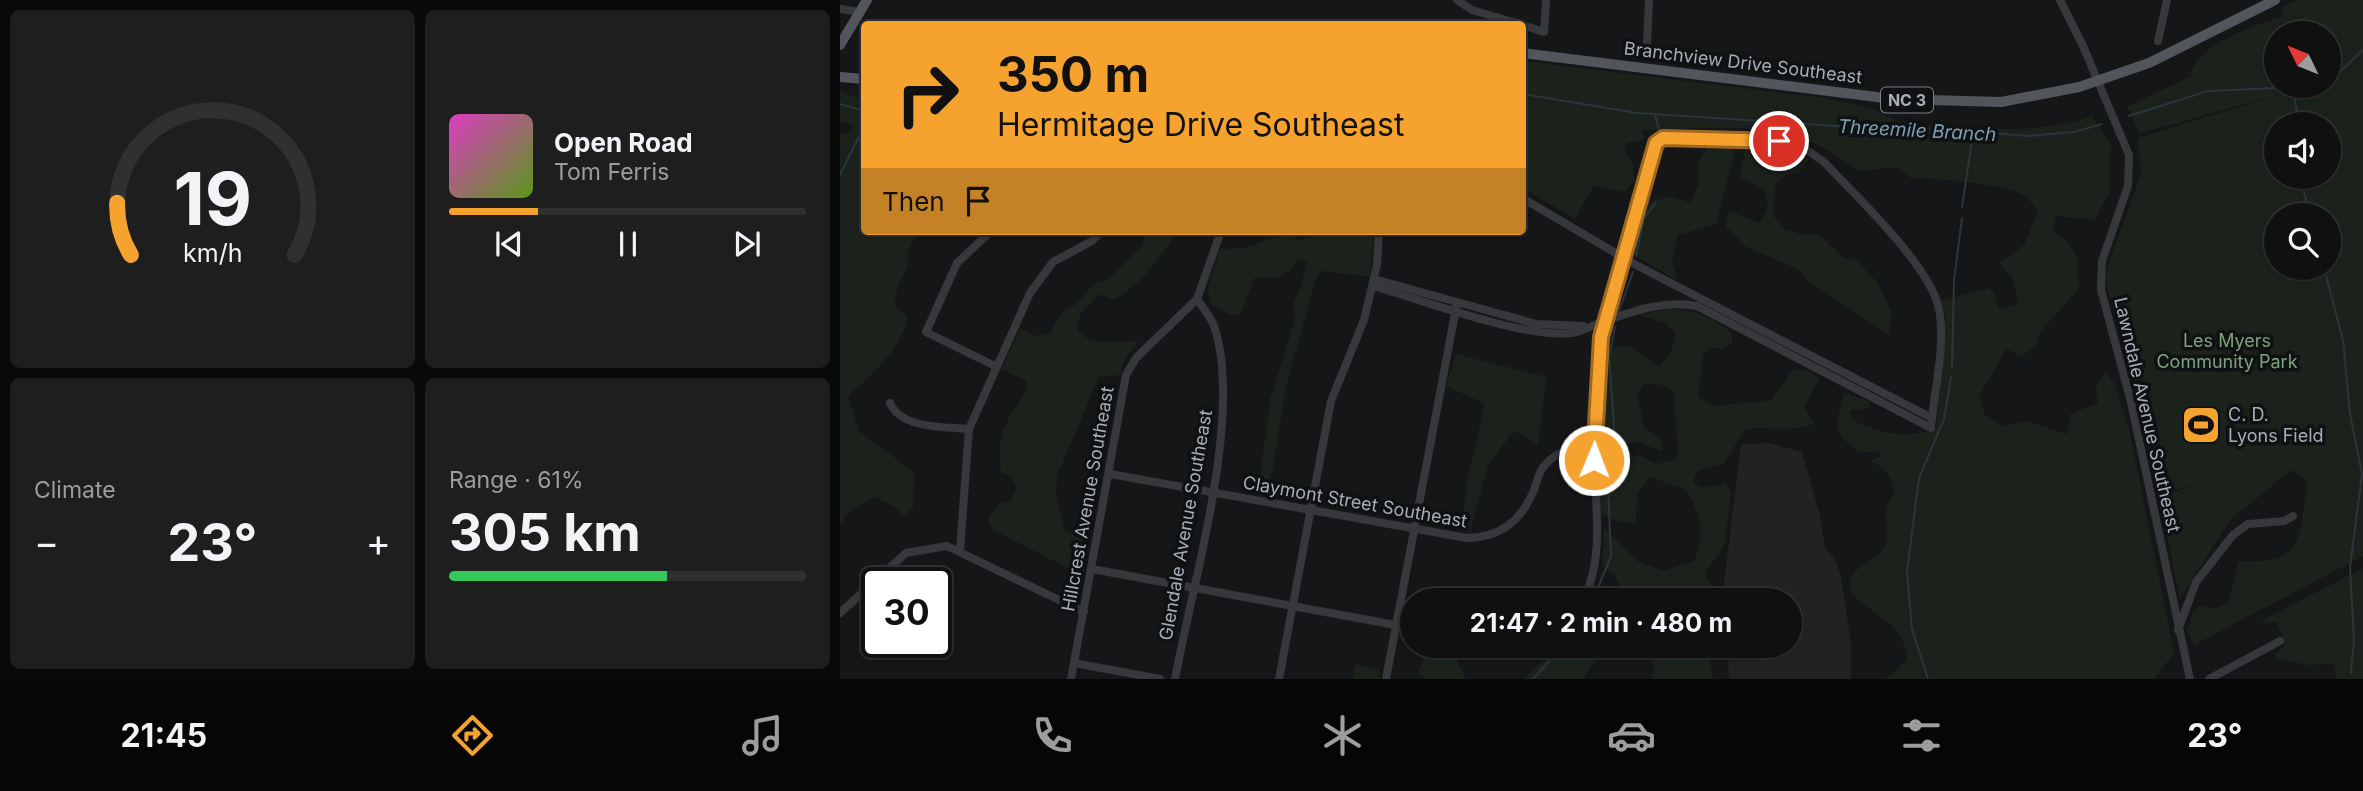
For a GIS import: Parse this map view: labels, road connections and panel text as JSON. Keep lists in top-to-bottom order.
{
  "streets": {
    "main road": ["Branchview Drive Southeast", "NC 3"],
    "street": [
      "Lawndale Avenue Southeast",
      "Hillcrest Avenue Southeast",
      "Claymont Street Southeast",
      "Glendale Avenue Southeast"
    ]
  },
  "crossings": [
    ["Branchview Drive Southeast", "Lawndale Avenue Southeast"],
    ["Hillcrest Avenue Southeast", "Claymont Street Southeast"],
    ["Hillcrest Avenue Southeast", "Glendale Avenue Southeast"],
    ["Claymont Street Southeast", "Glendale Avenue Southeast"]
  ],
  "water": ["Threemile Branch"],
  "parks": ["Les Myers Community Park"],
  "places": {
    "sports": ["C. D. Lyons Field"]
  },
  "north": "top left",
  "page": {
    "turn": ["350 m", "Hermitage Drive Southeast"],
    "song": ["Open Road", "Tom Ferris"],
    "then": "Then",
    "tile": [
      "Climate",
      ["Range · 61%", "305 km"]
    ],
    "heat": ["−", "23°", "+"],
    "limit": "30",
    "trip": "21:47 · 2 min · 480 m",
    "tabs": ["21:45", "23°"],
    "gauge": ["19", "km/h"]
  }
}
